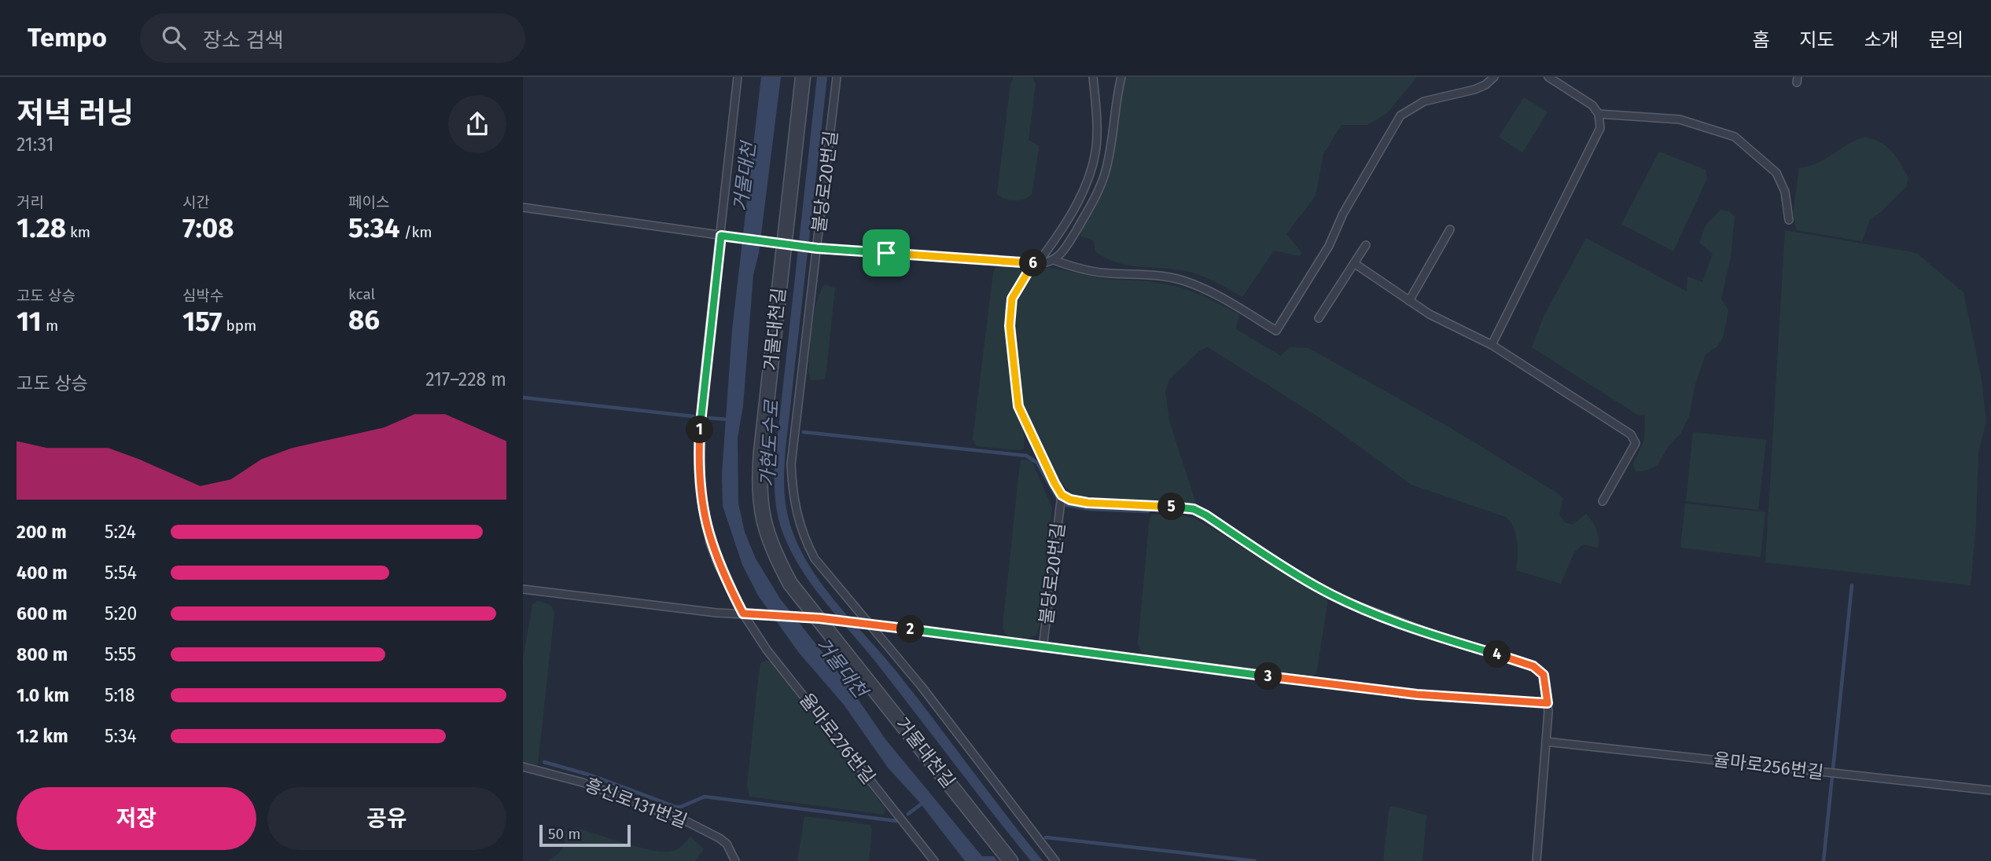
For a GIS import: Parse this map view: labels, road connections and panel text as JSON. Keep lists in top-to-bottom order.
{
  "streets": {
    "street": ["거물대천길"],
    "lane": [
      "불당로20번길",
      "율마로276번길",
      "율마로256번길",
      "흥신로131번길"
    ]
  },
  "water": ["거물대천", "가현도수로"],
  "scale_bar": "50 m",
  "page": {
    "header": "Tempo",
    "search": "장소 검색",
    "nav": [
      "홈",
      "지도",
      "소개",
      "문의"
    ],
    "heading": ["저녁 러닝", "21:31"],
    "stats": [
      ["거리", "1.28 km"],
      ["시간", "7:08"],
      ["페이스", "5:34 /km"],
      ["고도 상승", "11 m"],
      ["심박수", "157 bpm"],
      ["kcal", "86"]
    ],
    "pins": [
      "6",
      "1",
      "5",
      "2",
      "4",
      "3"
    ],
    "chart": ["고도 상승", "217–228 m"],
    "list": [
      {
        "name": "200 m",
        "note": "5:24"
      },
      {
        "name": "400 m",
        "note": "5:54"
      },
      {
        "name": "600 m",
        "note": "5:20"
      },
      {
        "name": "800 m",
        "note": "5:55"
      },
      {
        "name": "1.0 km",
        "note": "5:18"
      },
      {
        "name": "1.2 km",
        "note": "5:34"
      }
    ],
    "buttons": ["저장", "공유"],
    "scale": "50 m"
  }
}
